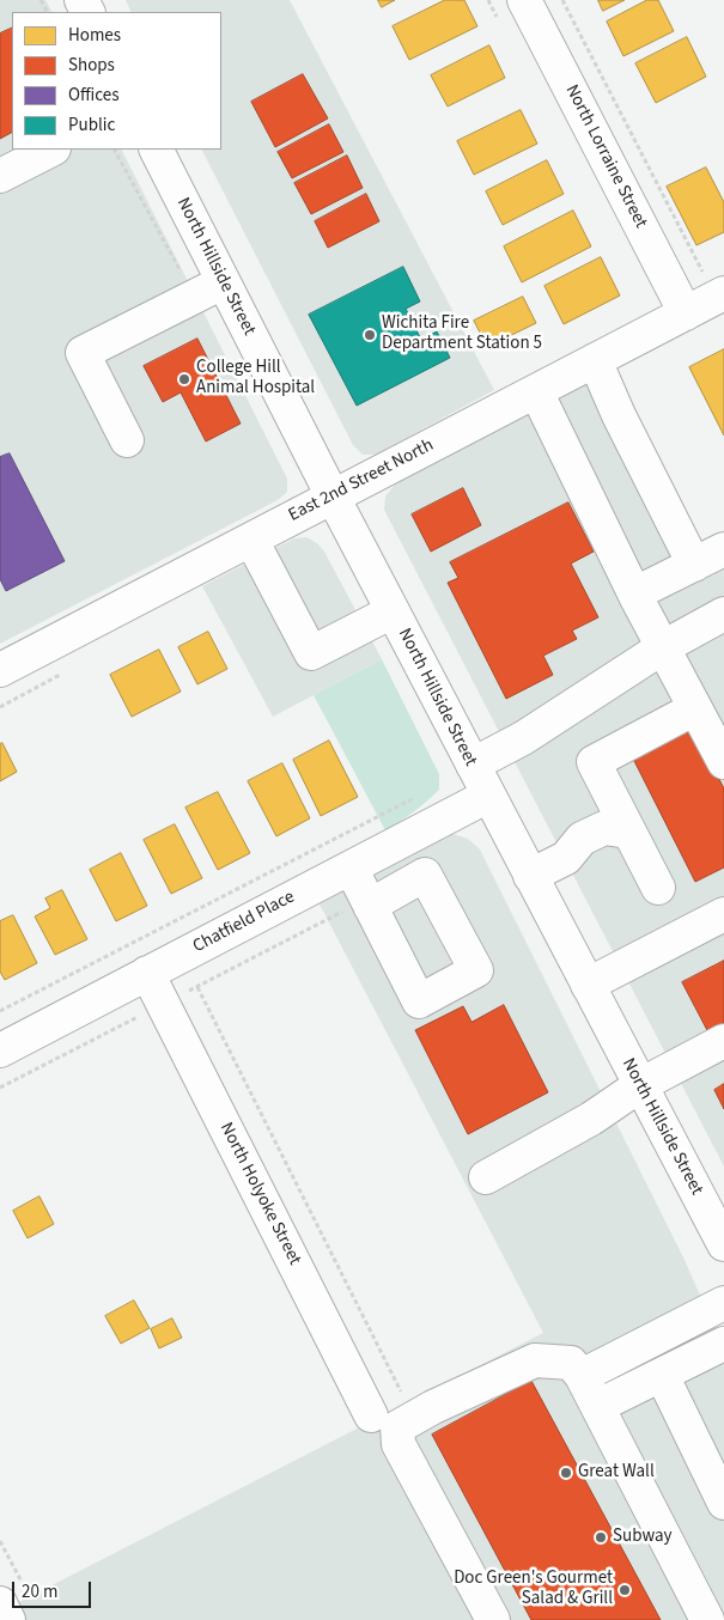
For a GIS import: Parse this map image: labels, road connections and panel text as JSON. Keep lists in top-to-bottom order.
{
  "streets": {
    "street": [
      "North Lorraine Street",
      "North Hillside Street",
      "East 2nd Street North",
      "Chatfield Place",
      "North Holyoke Street"
    ]
  },
  "crossings": [
    ["North Lorraine Street", "East 2nd Street North"],
    ["North Hillside Street", "East 2nd Street North"],
    ["North Hillside Street", "Chatfield Place"],
    ["Chatfield Place", "North Holyoke Street"]
  ],
  "places": [
    "Wichita Fire Department Station 5",
    "College Hill Animal Hospital",
    "Great Wall",
    "Subway",
    "Doc Green's Gourmet Salad & Grill"
  ],
  "legend": [
    "Homes",
    "Shops",
    "Offices",
    "Public"
  ],
  "scale_bar": "20 m"
}
